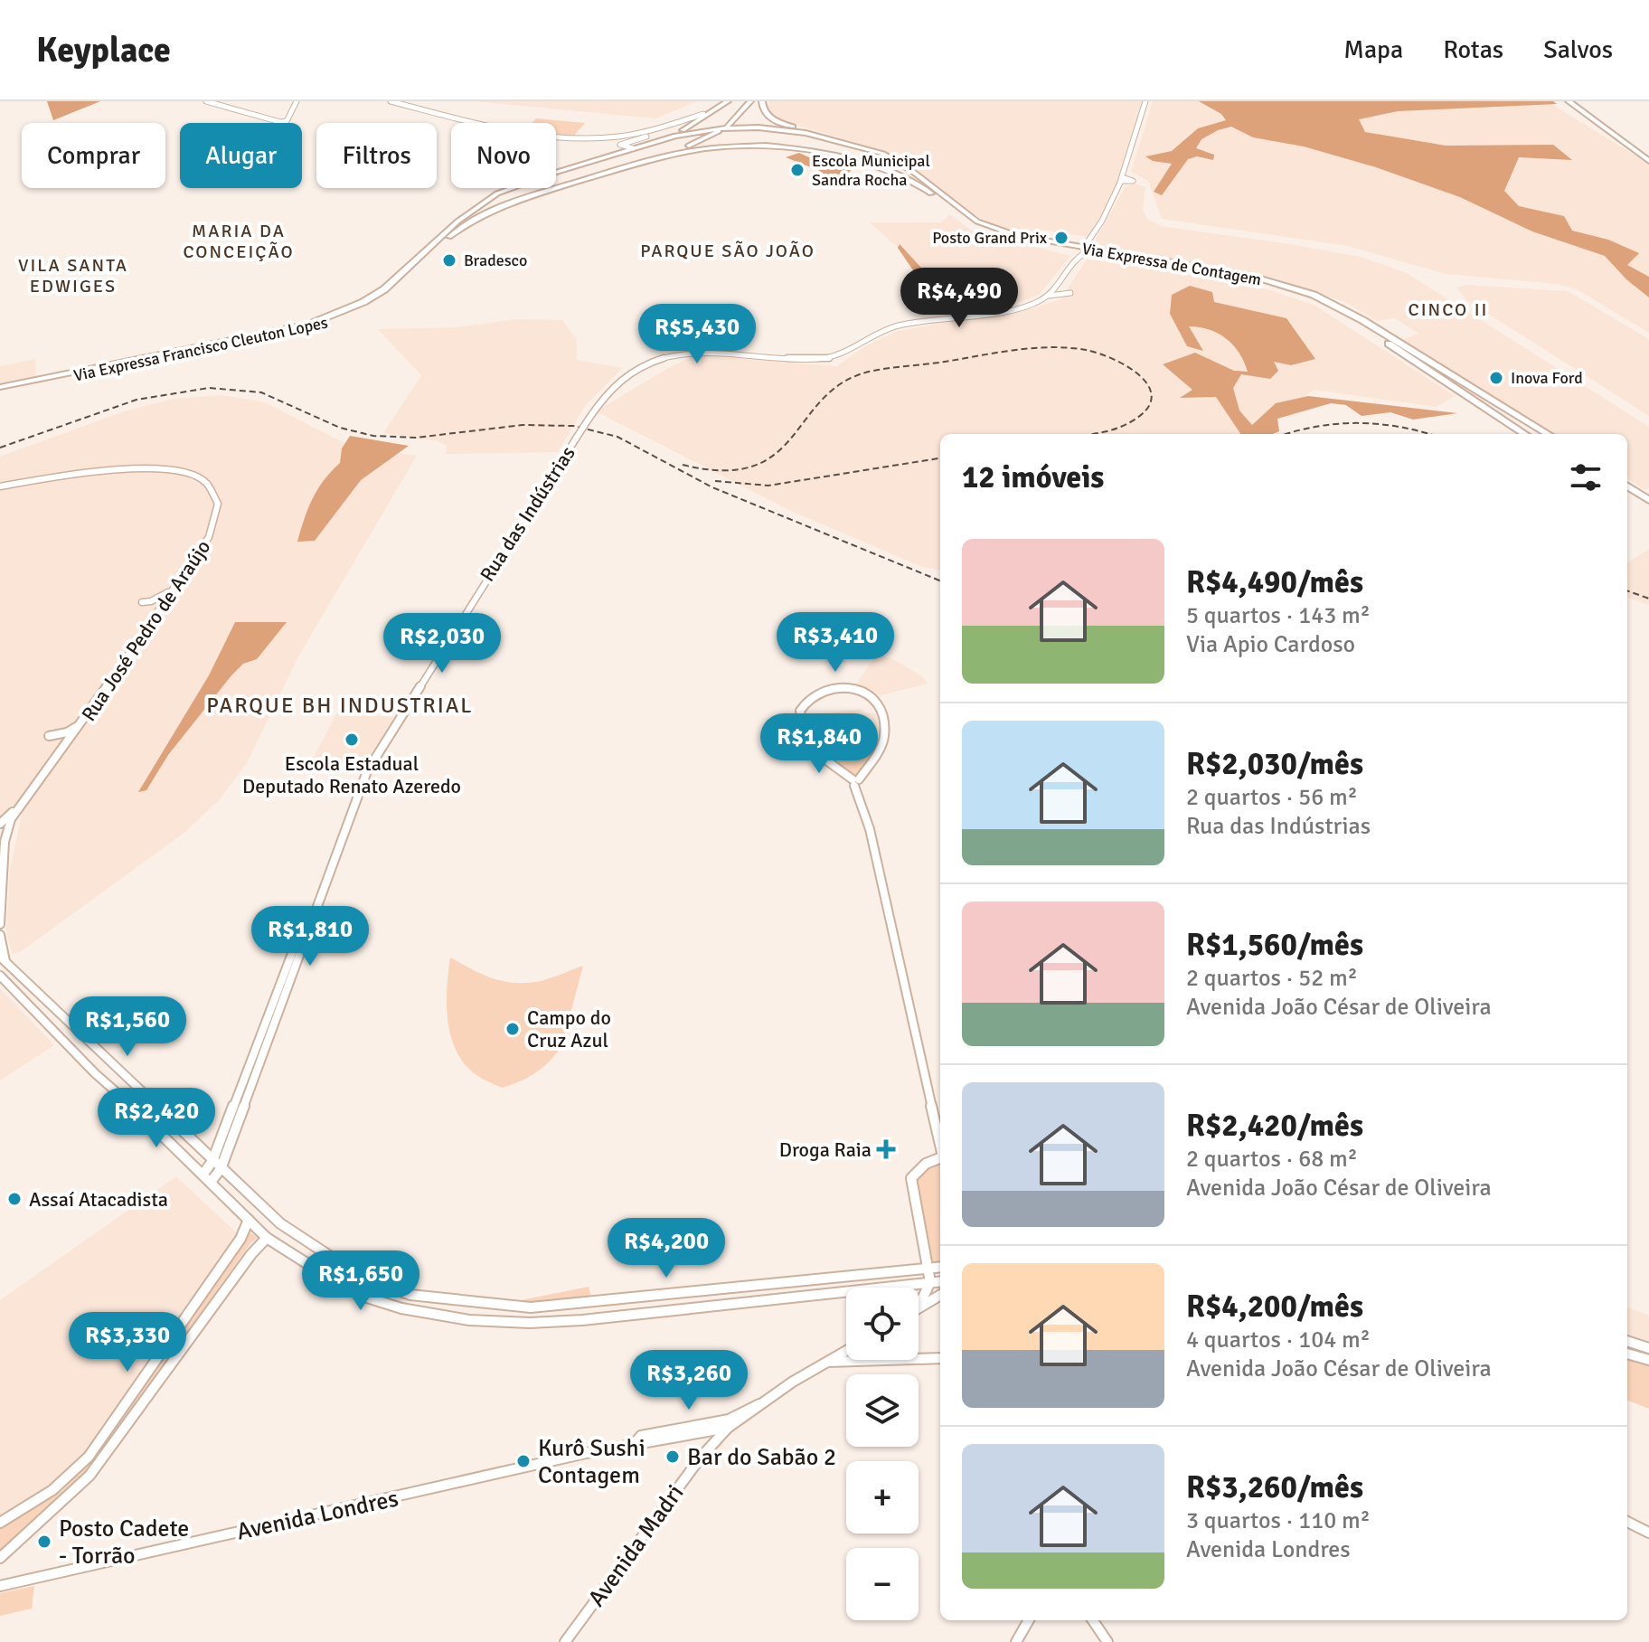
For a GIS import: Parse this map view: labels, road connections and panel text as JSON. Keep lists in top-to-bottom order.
{
  "streets": {
    "highway": ["Via Expressa de Contagem", "Via Expressa Francisco Cleuton Lopes"],
    "street": [
      "Rua das Indústrias",
      "Rua José Pedro de Araújo",
      "Avenida Londres",
      "Avenida Madri"
    ]
  },
  "crossings": [
    ["Via Expressa de Contagem", "Via Expressa Francisco Cleuton Lopes"],
    ["Avenida Londres", "Avenida Madri"]
  ],
  "districts": [
    "MARIA DA CONCEIÇÃO",
    "PARQUE SÃO JOÃO",
    "VILA SANTA EDWIGES",
    "CINCO II",
    "PARQUE BH INDUSTRIAL"
  ],
  "places": {
    "other": [
      "Escola Municipal Sandra Rocha",
      "Posto Grand Prix",
      "Bradesco",
      "Inova Ford",
      "Escola Estadual Deputado Renato Azeredo",
      "Campo do Cruz Azul",
      "Assaí Atacadista",
      "Bar do Sabão 2",
      "Kurô Sushi Contagem",
      "Posto Cadete - Torrão"
    ],
    "health": ["Droga Raia"]
  },
  "page": {
    "header": "Keyplace",
    "nav": ["Mapa", "Rotas", "Salvos"],
    "chip": [
      "Comprar",
      "Alugar",
      "Filtros",
      "Novo"
    ],
    "price": [
      "R$4,490",
      "R$5,430",
      "R$3,410",
      "R$2,030",
      "R$1,840",
      "R$1,810",
      "R$1,560",
      "R$2,420",
      "R$4,200",
      "R$1,650",
      "R$3,330",
      "R$3,260"
    ],
    "heading": "12 imóveis",
    "list": [
      {
        "name": "R$4,490/mês",
        "note": "5 quartos · 143 m² · Via Apio Cardoso"
      },
      {
        "name": "R$2,030/mês",
        "note": "2 quartos · 56 m² · Rua das Indústrias"
      },
      {
        "name": "R$1,560/mês",
        "note": "2 quartos · 52 m² · Avenida João César de Oliveira"
      },
      {
        "name": "R$2,420/mês",
        "note": "2 quartos · 68 m² · Avenida João César de Oliveira"
      },
      {
        "name": "R$4,200/mês",
        "note": "4 quartos · 104 m² · Avenida João César de Oliveira"
      },
      {
        "name": "R$3,260/mês",
        "note": "3 quartos · 110 m² · Avenida Londres"
      }
    ],
    "map_buttons": ["+", "−"]
  }
}
